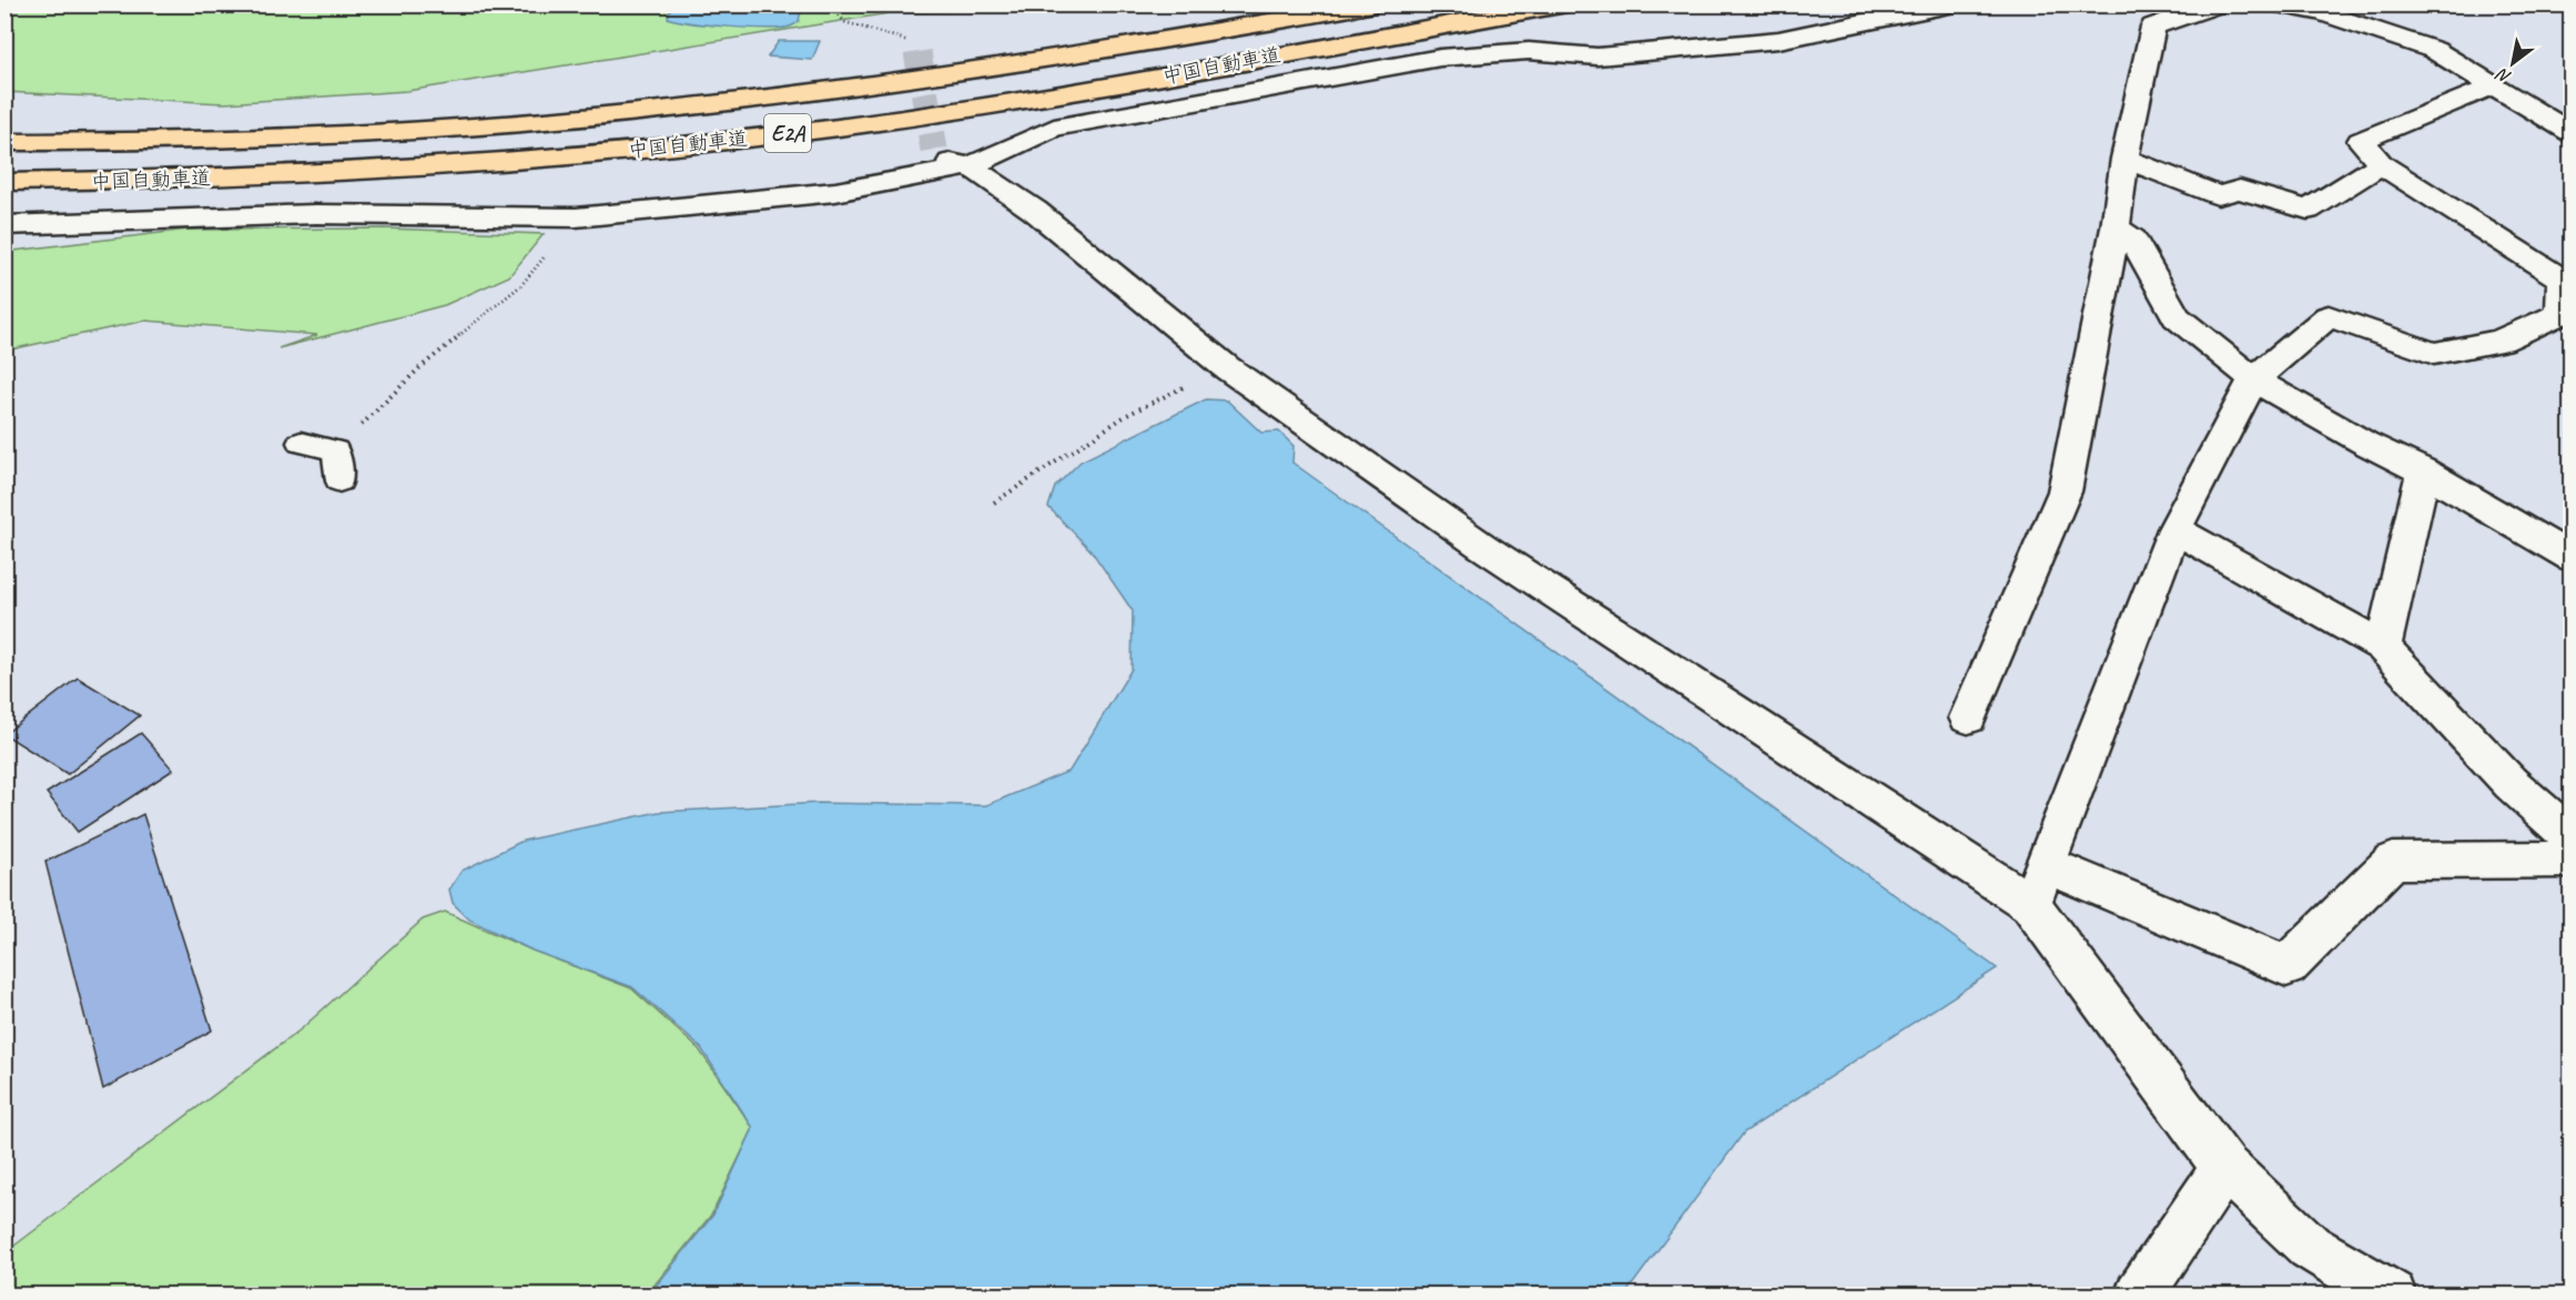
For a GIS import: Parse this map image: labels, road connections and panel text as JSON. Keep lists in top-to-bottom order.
{
  "streets": {
    "highway": ["中国自動車道", "E2A"]
  },
  "north": "bottom left"
}
